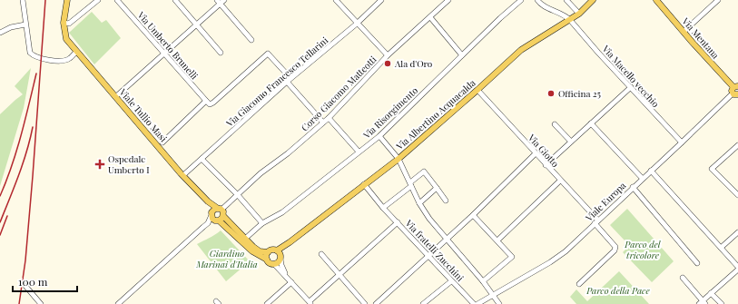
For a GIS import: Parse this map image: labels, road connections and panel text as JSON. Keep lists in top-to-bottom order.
{
  "streets": {
    "main road": ["Via Mentana", "Via Albertino Acquacalda", "Viale Tullio Masi"],
    "street": [
      "Via Umberto Brunelli",
      "Via Macello vecchio",
      "Via Giacomo Francesco Tellarini",
      "Corso Giacomo Matteotti",
      "Via Risorgimento",
      "Via Giotto",
      "Viale Europa",
      "Via fratelli Zucchini"
    ]
  },
  "crossings": [
    ["Via Macello vecchio", "Via Albertino Acquacalda"],
    ["Via Macello vecchio", "Viale Europa"],
    ["Via Giacomo Francesco Tellarini", "Viale Tullio Masi"],
    ["Corso Giacomo Matteotti", "Viale Tullio Masi"],
    ["Via Risorgimento", "Viale Tullio Masi"],
    ["Via Albertino Acquacalda", "Viale Tullio Masi"],
    ["Via Albertino Acquacalda", "Via Giotto"],
    ["Via Albertino Acquacalda", "Via fratelli Zucchini"],
    ["Via Giotto", "Viale Europa"]
  ],
  "parks": ["Parco del tricolore", "Giardino Marinai d'Italia", "Parco della Pace"],
  "places": {
    "other": ["Ala d'Oro", "Officina 25"],
    "health": ["Ospedale Umberto I"]
  },
  "scale_bar": "100 m"
}
